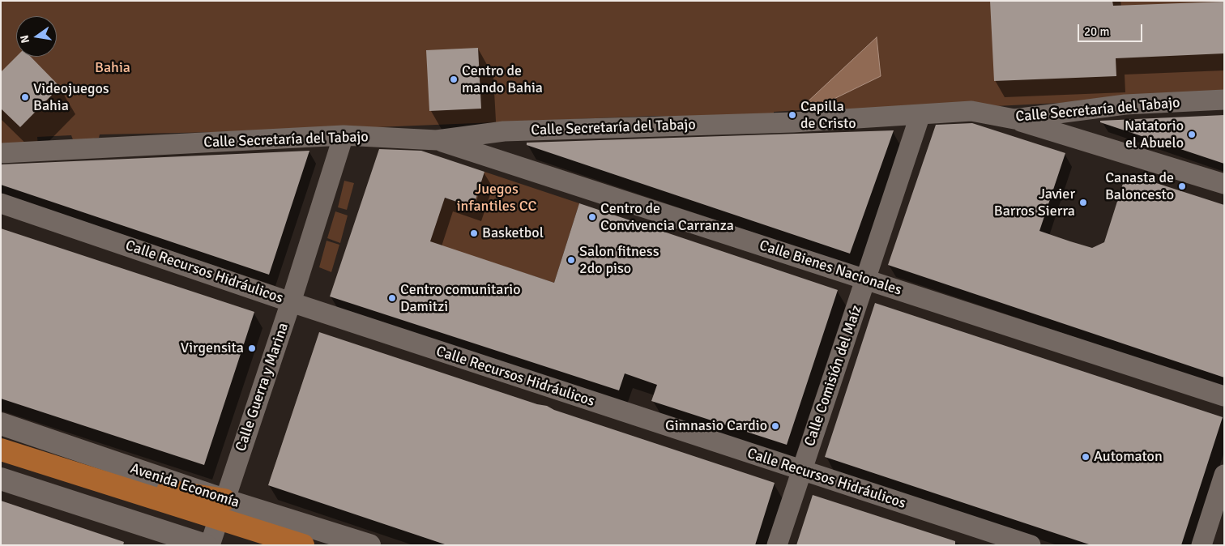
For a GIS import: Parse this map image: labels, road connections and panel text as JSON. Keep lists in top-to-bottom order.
{
  "streets": {
    "main road": ["Avenida Economía"],
    "street": [
      "Calle Secretaría del Tabajo",
      "Calle Bienes Nacionales",
      "Calle Recursos Hidráulicos",
      "Calle Comisión del Maíz",
      "Calle Guerra y Marina"
    ]
  },
  "crossings": [
    ["Calle Secretaría del Tabajo", "Calle Bienes Nacionales"],
    ["Calle Secretaría del Tabajo", "Calle Comisión del Maíz"],
    ["Calle Secretaría del Tabajo", "Calle Guerra y Marina"],
    ["Calle Bienes Nacionales", "Calle Comisión del Maíz"],
    ["Calle Recursos Hidráulicos", "Calle Comisión del Maíz"],
    ["Calle Recursos Hidráulicos", "Calle Guerra y Marina"],
    ["Calle Guerra y Marina", "Avenida Economía"]
  ],
  "parks": ["Bahia", "Juegos infantiles CC"],
  "places": [
    "Centro de mando Bahia",
    "Videojuegos Bahia",
    "Capilla de Cristo",
    "Natatorio el Abuelo",
    "Canasta de Baloncesto",
    "Javier Barros Sierra",
    "Centro de Convivencia Carranza",
    "Basketbol",
    "Salon fitness 2do piso",
    "Centro comunitario Damitzi",
    "Virgensita",
    "Gimnasio Cardio",
    "Automaton"
  ],
  "scale_bar": "20 m",
  "north": "left"
}
